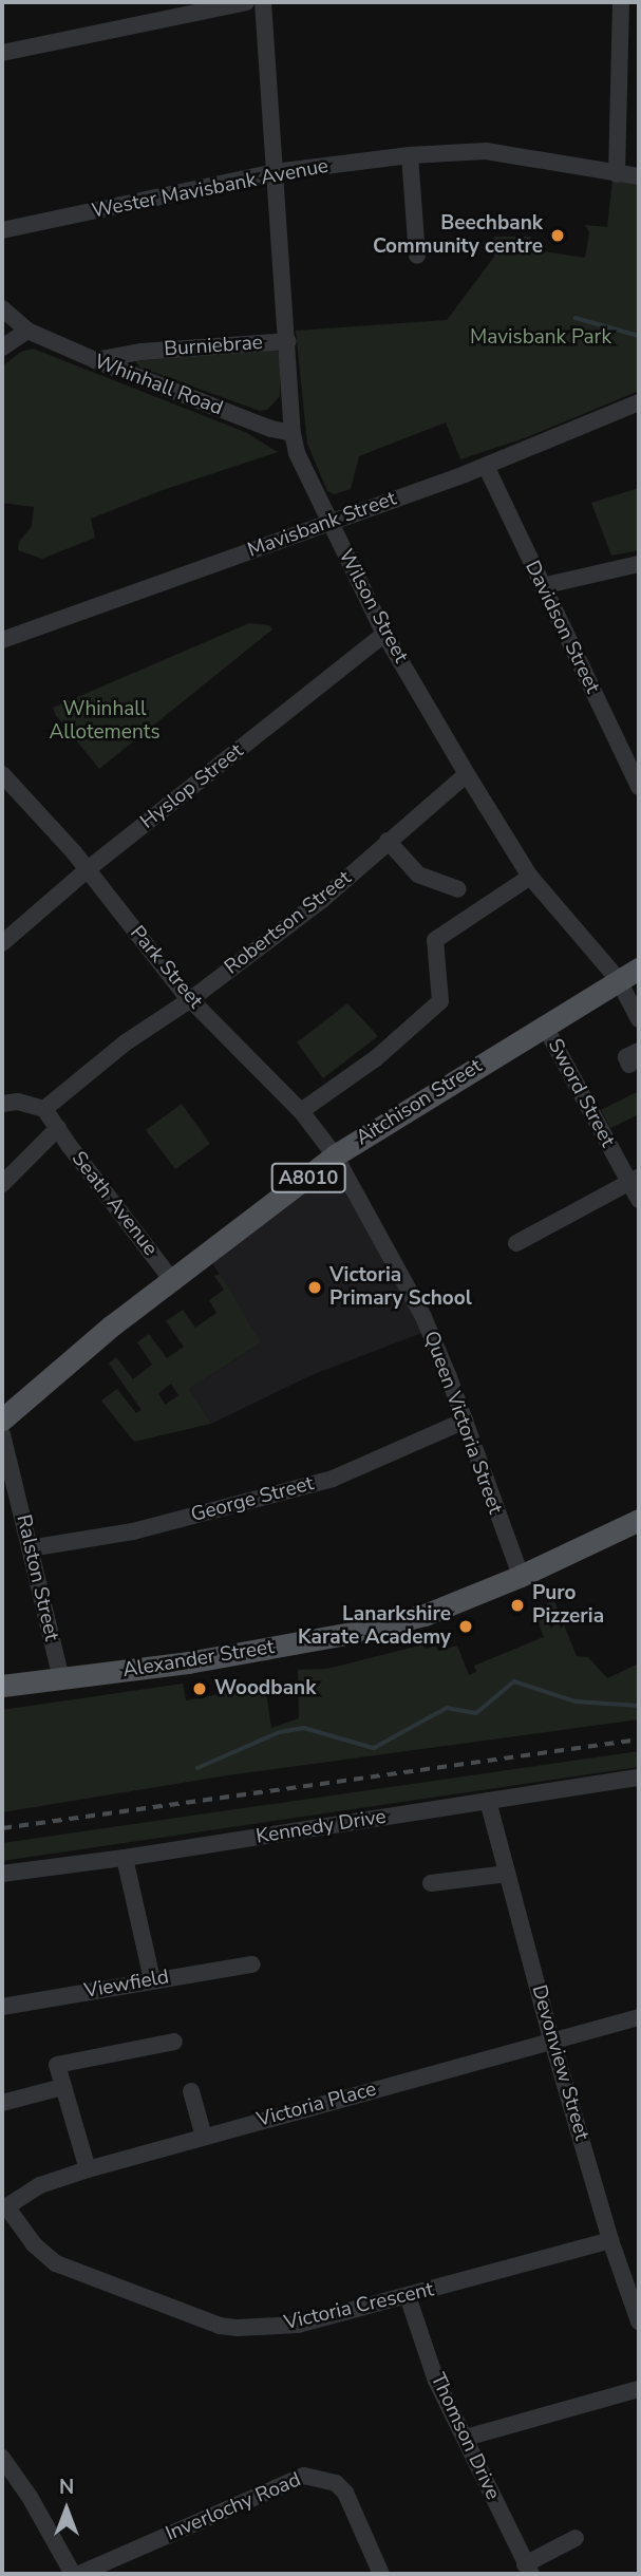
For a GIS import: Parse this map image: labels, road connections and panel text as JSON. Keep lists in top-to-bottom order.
{
  "streets": {
    "main road": ["Aitchison Street", "A8010", "Alexander Street"],
    "street": [
      "Wester Mavisbank Avenue",
      "Burniebrae",
      "Whinhall Road",
      "Mavisbank Street",
      "Wilson Street",
      "Davidson Street",
      "Hyslop Street",
      "Robertson Street",
      "Park Street",
      "Sword Street",
      "Seath Avenue",
      "Queen Victoria Street",
      "George Street",
      "Ralston Street",
      "Kennedy Drive",
      "Viewfield",
      "Devonview Street",
      "Victoria Place",
      "Victoria Crescent",
      "Thomson Drive",
      "Inverlochy Road"
    ]
  },
  "crossings": [
    ["Wester Mavisbank Avenue", "Wilson Street"],
    ["Burniebrae", "Whinhall Road"],
    ["Burniebrae", "Wilson Street"],
    ["Whinhall Road", "Wilson Street"],
    ["Mavisbank Street", "Wilson Street"],
    ["Mavisbank Street", "Davidson Street"],
    ["Wilson Street", "Hyslop Street"],
    ["Wilson Street", "Robertson Street"],
    ["Wilson Street", "Aitchison Street"],
    ["Hyslop Street", "Park Street"],
    ["Robertson Street", "Park Street"],
    ["Park Street", "Aitchison Street"],
    ["Park Street", "Queen Victoria Street"],
    ["Sword Street", "Aitchison Street"],
    ["Aitchison Street", "Seath Avenue"],
    ["Aitchison Street", "Queen Victoria Street"],
    ["Aitchison Street", "Ralston Street"],
    ["Queen Victoria Street", "George Street"],
    ["Queen Victoria Street", "Alexander Street"],
    ["George Street", "Ralston Street"],
    ["Ralston Street", "Alexander Street"],
    ["Kennedy Drive", "Devonview Street"],
    ["Devonview Street", "Victoria Place"],
    ["Devonview Street", "Victoria Crescent"],
    ["Victoria Place", "Victoria Crescent"],
    ["Victoria Crescent", "Thomson Drive"]
  ],
  "parks": ["Mavisbank Park", "Whinhall Allotements"],
  "places": [
    "Beechbank Community centre",
    "Victoria Primary School",
    "Puro Pizzeria",
    "Lanarkshire Karate Academy",
    "Woodbank"
  ],
  "north": "top"
}
